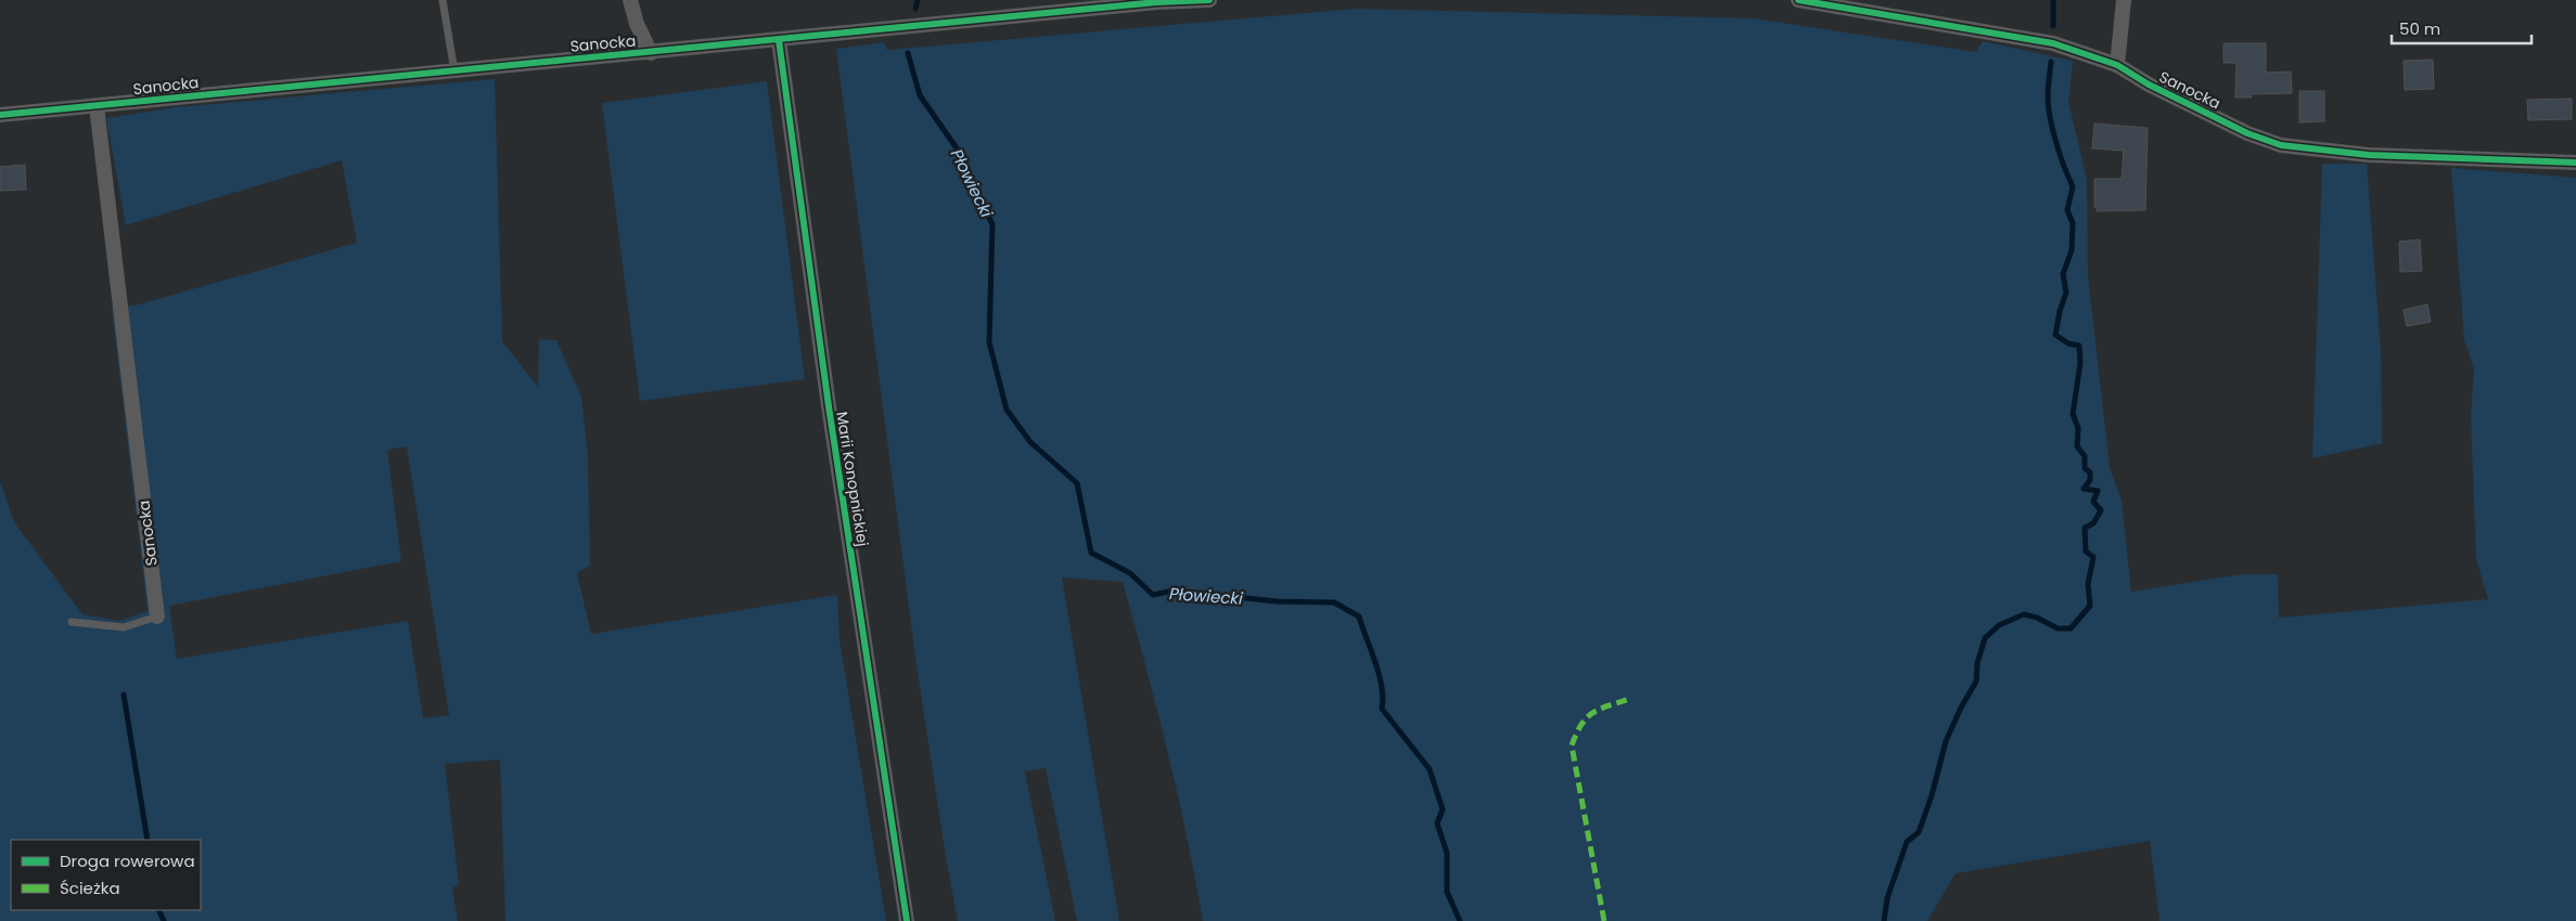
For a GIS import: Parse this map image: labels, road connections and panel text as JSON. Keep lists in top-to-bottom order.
{
  "streets": {
    "street": ["Sanocka", "Marii Konopnickiej"]
  },
  "crossings": [
    ["Sanocka", "Marii Konopnickiej"]
  ],
  "water": ["Płowiecki"],
  "legend": ["Droga rowerowa", "Ścieżka"],
  "scale_bar": "50 m"
}
